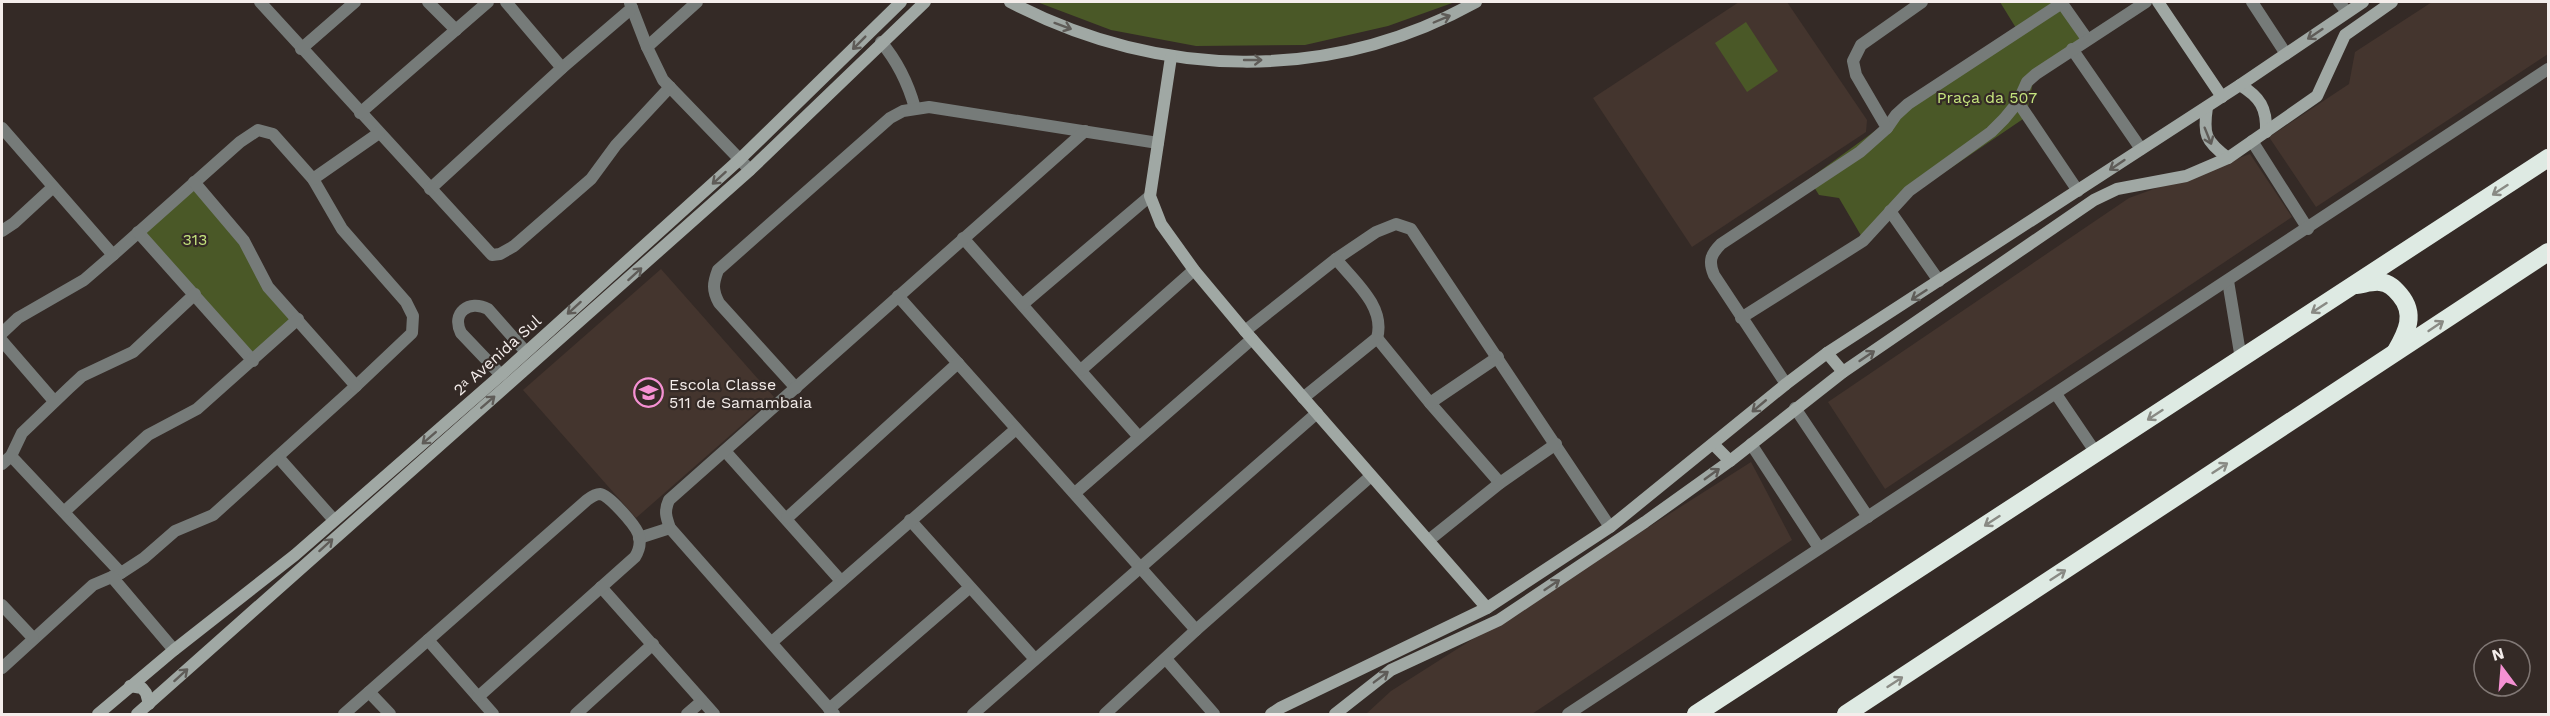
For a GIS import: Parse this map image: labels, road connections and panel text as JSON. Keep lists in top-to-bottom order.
{
  "streets": {
    "street": ["2ᵃ Avenida Sul"]
  },
  "parks": ["Praça da 507", "313"],
  "places": {
    "school or university": ["Escola Classe 511 de Samambaia"]
  },
  "north": "top"
}
